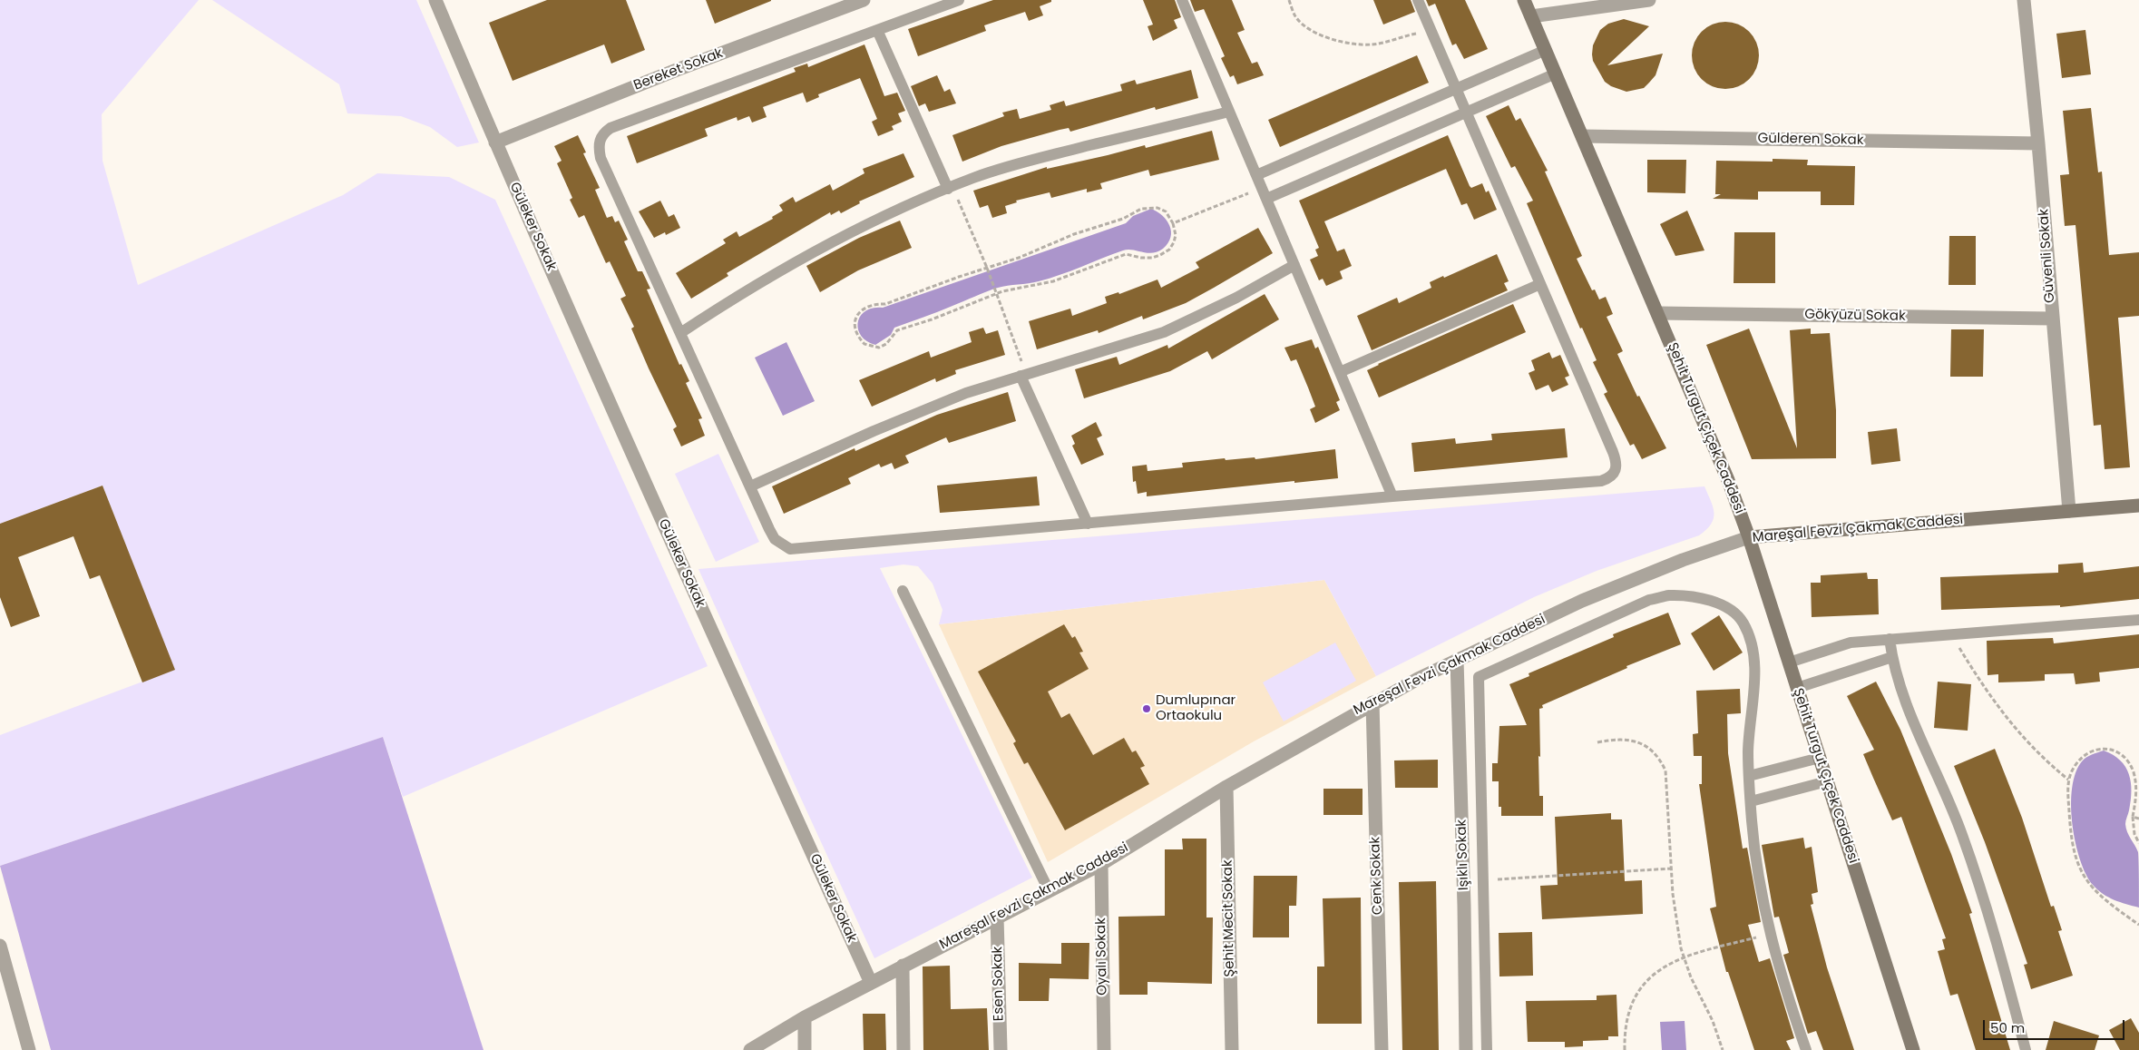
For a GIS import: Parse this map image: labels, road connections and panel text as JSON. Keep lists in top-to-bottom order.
{
  "streets": {
    "street": [
      "Bereket Sokak",
      "Gülderen Sokak",
      "Güleker Sokak",
      "Güvenli Sokak",
      "Gökyüzü Sokak",
      "Şehit Turgut Çiçek Caddesi",
      "Mareşal Fevzi Çakmak Caddesi",
      "Işıklı Sokak",
      "Cenk Sokak",
      "Şehit Mecit Sokak",
      "Oyalı Sokak",
      "Esen Sokak"
    ]
  },
  "crossings": [
    ["Bereket Sokak", "Güleker Sokak"],
    ["Gülderen Sokak", "Güvenli Sokak"],
    ["Gülderen Sokak", "Şehit Turgut Çiçek Caddesi"],
    ["Güleker Sokak", "Mareşal Fevzi Çakmak Caddesi"],
    ["Güvenli Sokak", "Gökyüzü Sokak"],
    ["Güvenli Sokak", "Mareşal Fevzi Çakmak Caddesi"],
    ["Gökyüzü Sokak", "Şehit Turgut Çiçek Caddesi"],
    ["Şehit Turgut Çiçek Caddesi", "Mareşal Fevzi Çakmak Caddesi"],
    ["Mareşal Fevzi Çakmak Caddesi", "Işıklı Sokak"],
    ["Mareşal Fevzi Çakmak Caddesi", "Cenk Sokak"],
    ["Mareşal Fevzi Çakmak Caddesi", "Şehit Mecit Sokak"],
    ["Mareşal Fevzi Çakmak Caddesi", "Oyalı Sokak"],
    ["Mareşal Fevzi Çakmak Caddesi", "Esen Sokak"]
  ],
  "places": ["Dumlupınar Ortaokulu"],
  "scale_bar": "50 m"
}
